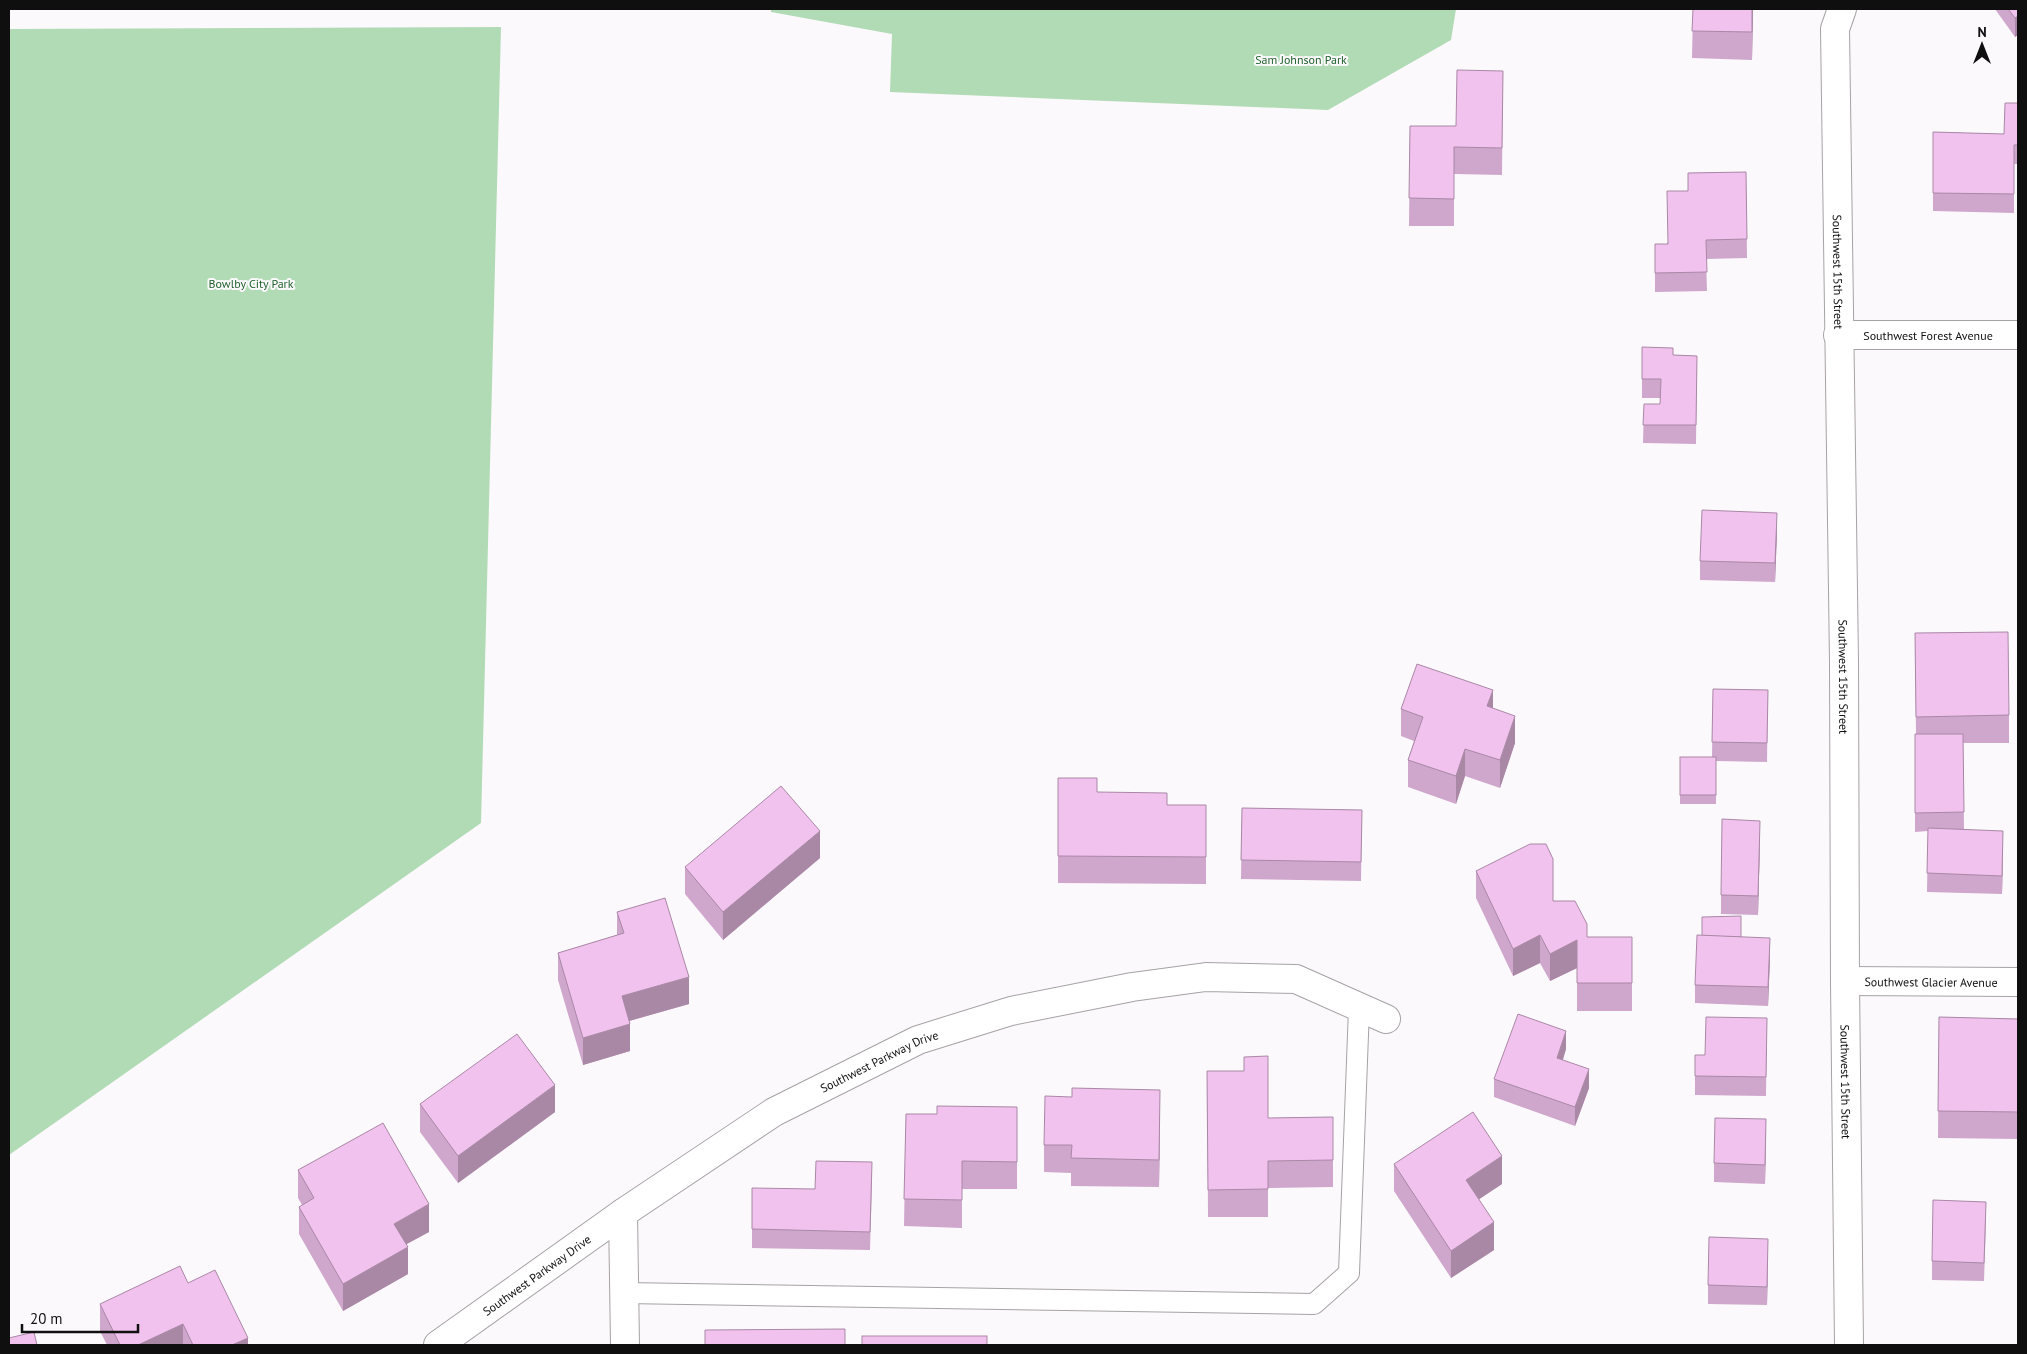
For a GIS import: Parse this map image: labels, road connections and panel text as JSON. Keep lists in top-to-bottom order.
{
  "streets": {
    "street": [
      "Southwest 15th Street",
      "Southwest Forest Avenue",
      "Southwest Glacier Avenue",
      "Southwest Parkway Drive"
    ]
  },
  "crossings": [
    ["Southwest 15th Street", "Southwest Forest Avenue"],
    ["Southwest 15th Street", "Southwest Glacier Avenue"]
  ],
  "parks": ["Sam Johnson Park", "Bowlby City Park"],
  "scale_bar": "20 m",
  "north": "top"
}
